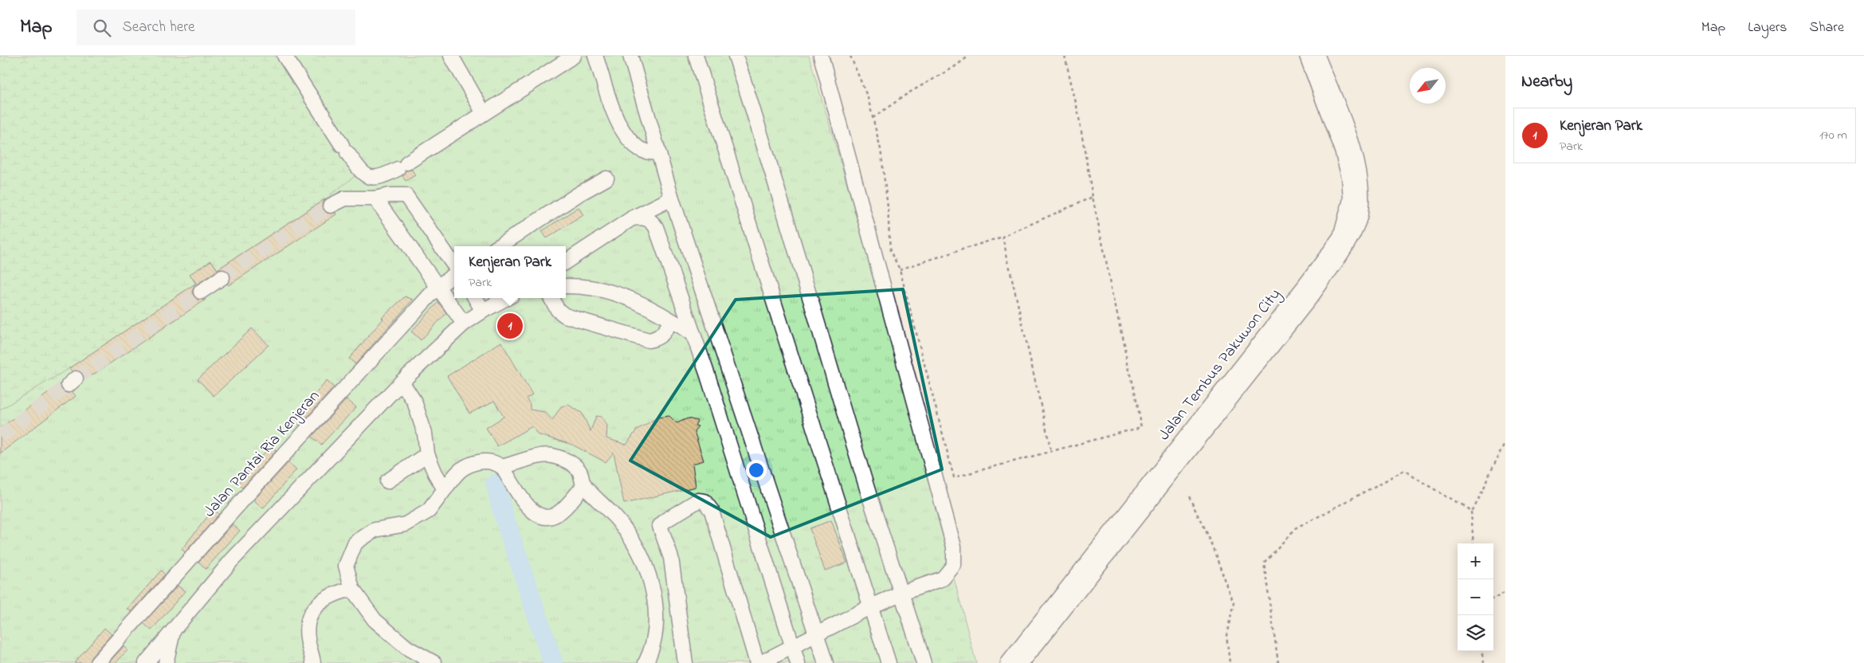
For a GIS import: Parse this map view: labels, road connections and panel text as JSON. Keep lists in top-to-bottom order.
{
  "streets": {
    "street": ["Jalan Tembus Pakuwon City", "Jalan Pantai Ria Kenjeran"]
  },
  "north": "bottom left",
  "page": {
    "header": "Map",
    "search": "Search here",
    "nav": ["Map", "Layers", "Share"],
    "heading": "Nearby",
    "list": [
      {
        "mark": "1",
        "name": "Kenjeran Park",
        "note": "Park",
        "value": "170 m"
      }
    ],
    "popup": ["Kenjeran Park", "Park"],
    "pins": "1",
    "map_buttons": ["+", "−"]
  }
}
